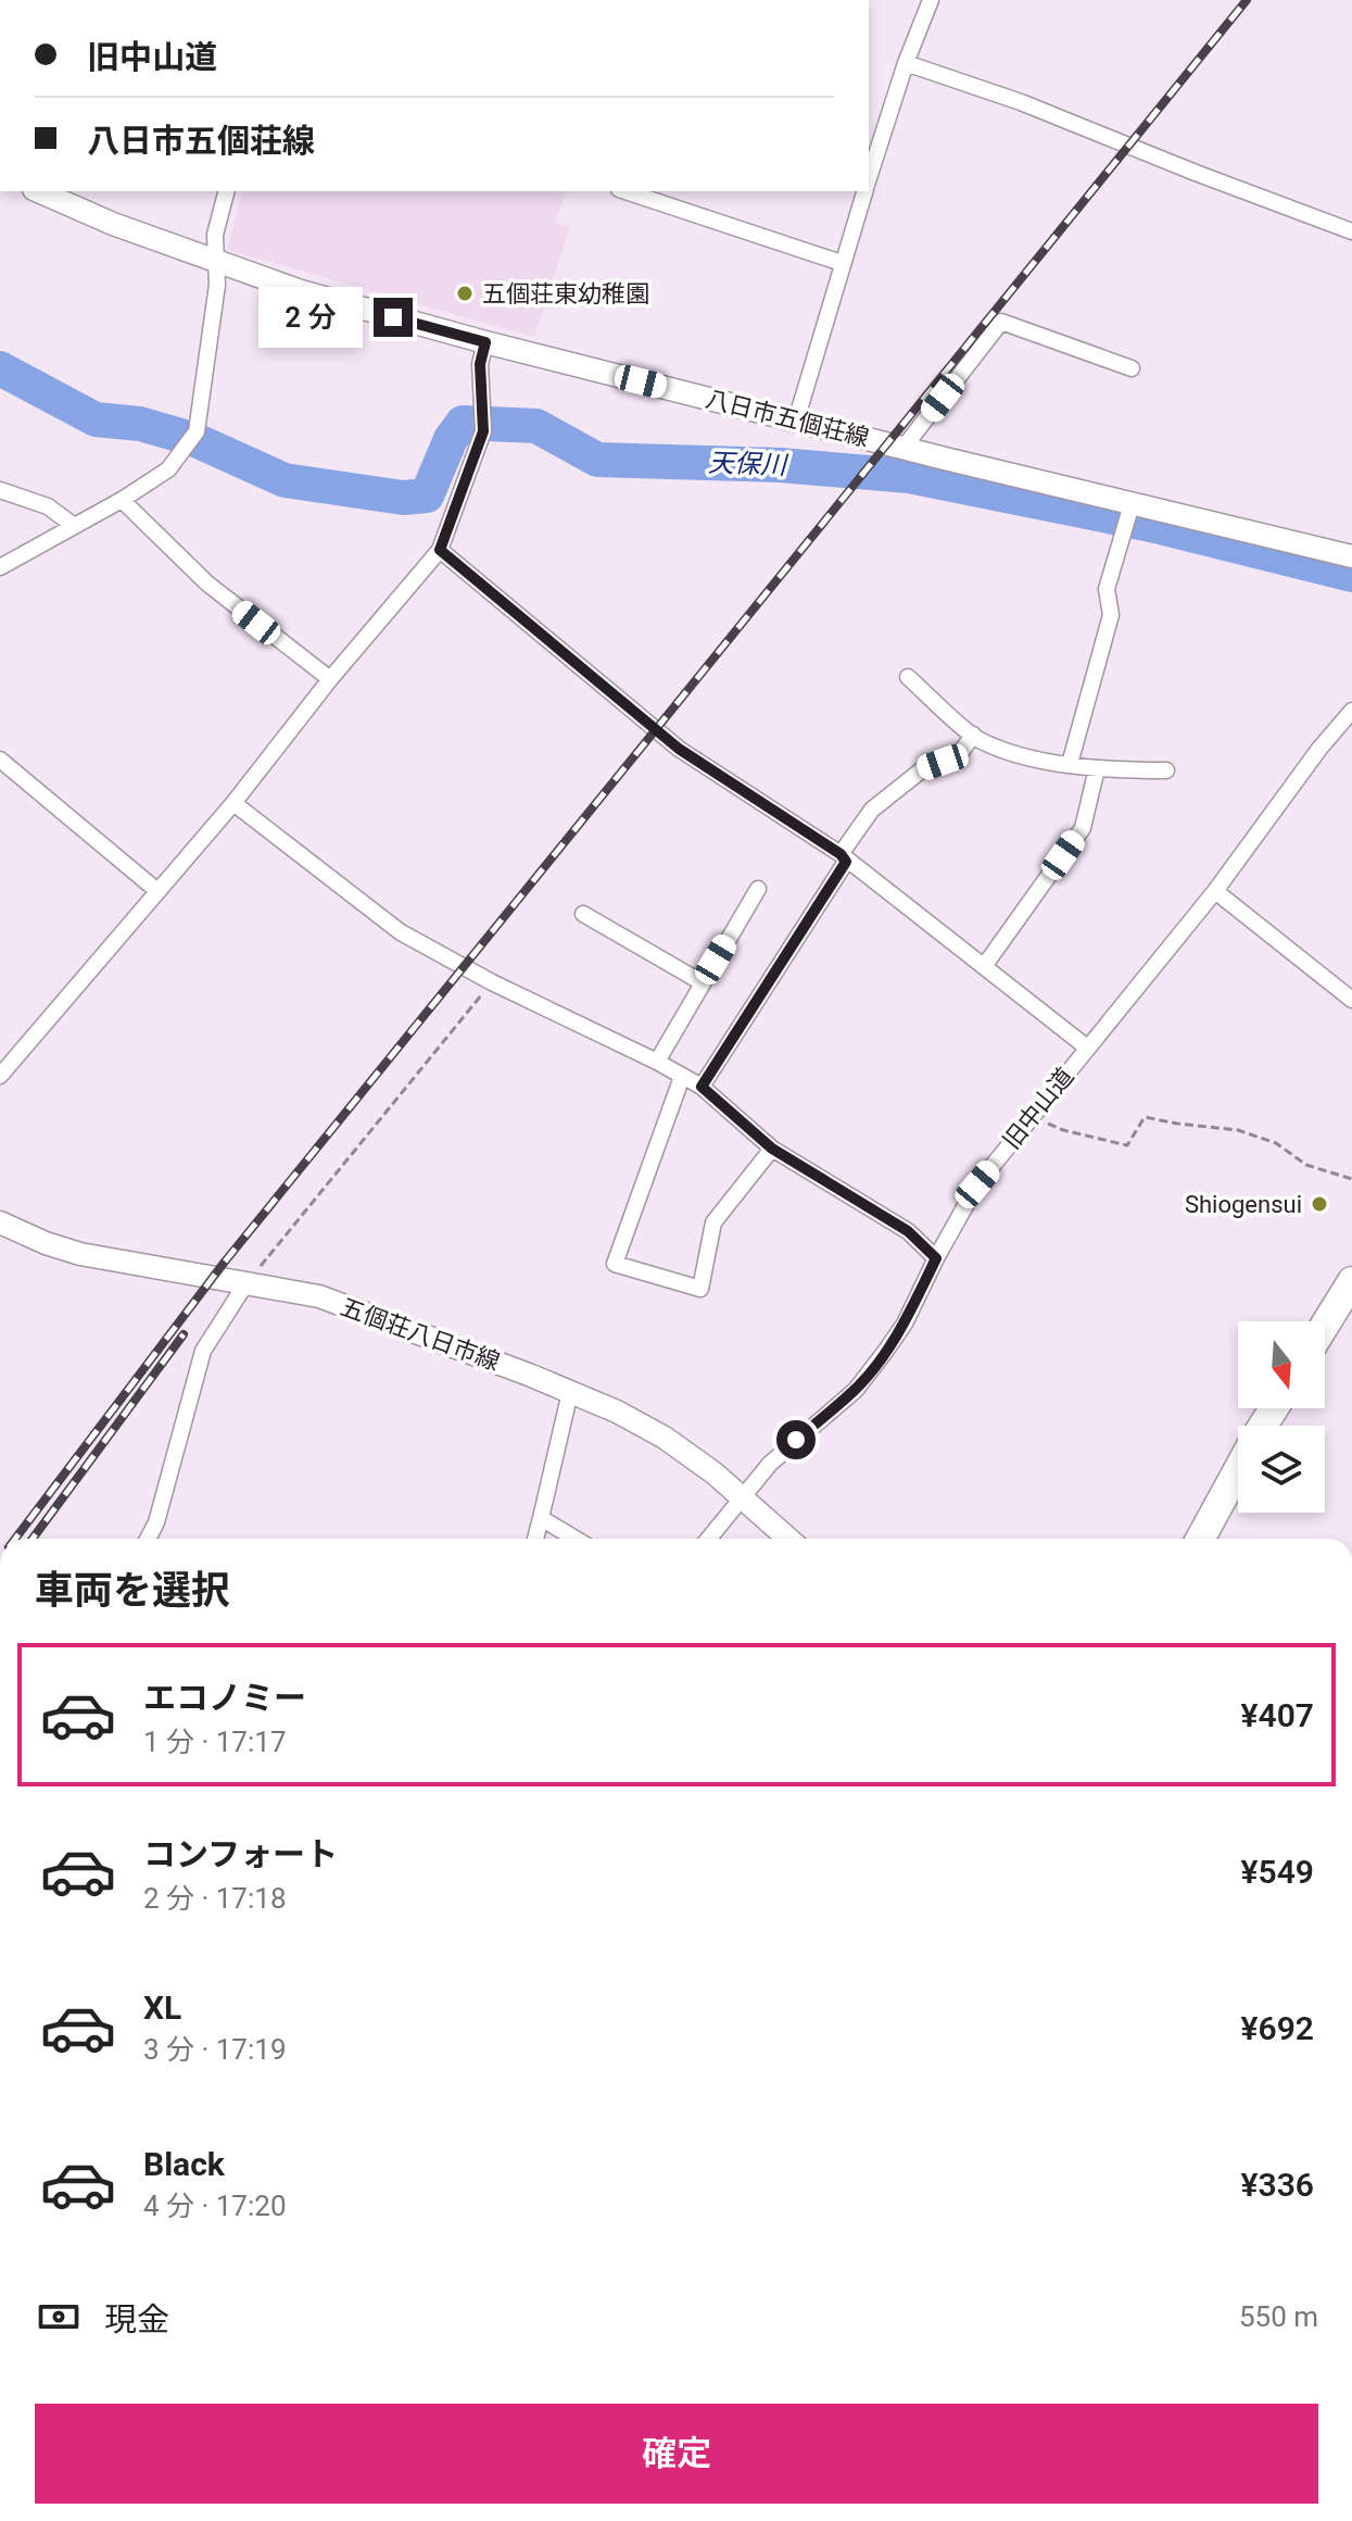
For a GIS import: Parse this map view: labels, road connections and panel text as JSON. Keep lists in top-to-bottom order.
{
  "streets": {
    "main road": ["八日市五個荘線", "五個荘八日市線"],
    "street": ["旧中山道"]
  },
  "crossings": [
    ["旧中山道", "五個荘八日市線"]
  ],
  "water": ["天保川"],
  "places": ["五個荘東幼稚園", "Shiogensui"],
  "north": "bottom",
  "page": {
    "banner": ["旧中山道", "八日市五個荘線"],
    "bubble": "2 分",
    "heading": "車両を選択",
    "list": [
      {
        "name": "エコノミー",
        "note": "1 分 · 17:17",
        "value": "¥407"
      },
      {
        "name": "コンフォート",
        "note": "2 分 · 17:18",
        "value": "¥549"
      },
      {
        "name": "XL",
        "note": "3 分 · 17:19",
        "value": "¥692"
      },
      {
        "name": "Black",
        "note": "4 分 · 17:20",
        "value": "¥336"
      }
    ],
    "pay": ["現金", "550 m"],
    "buttons": "確定"
  }
}
